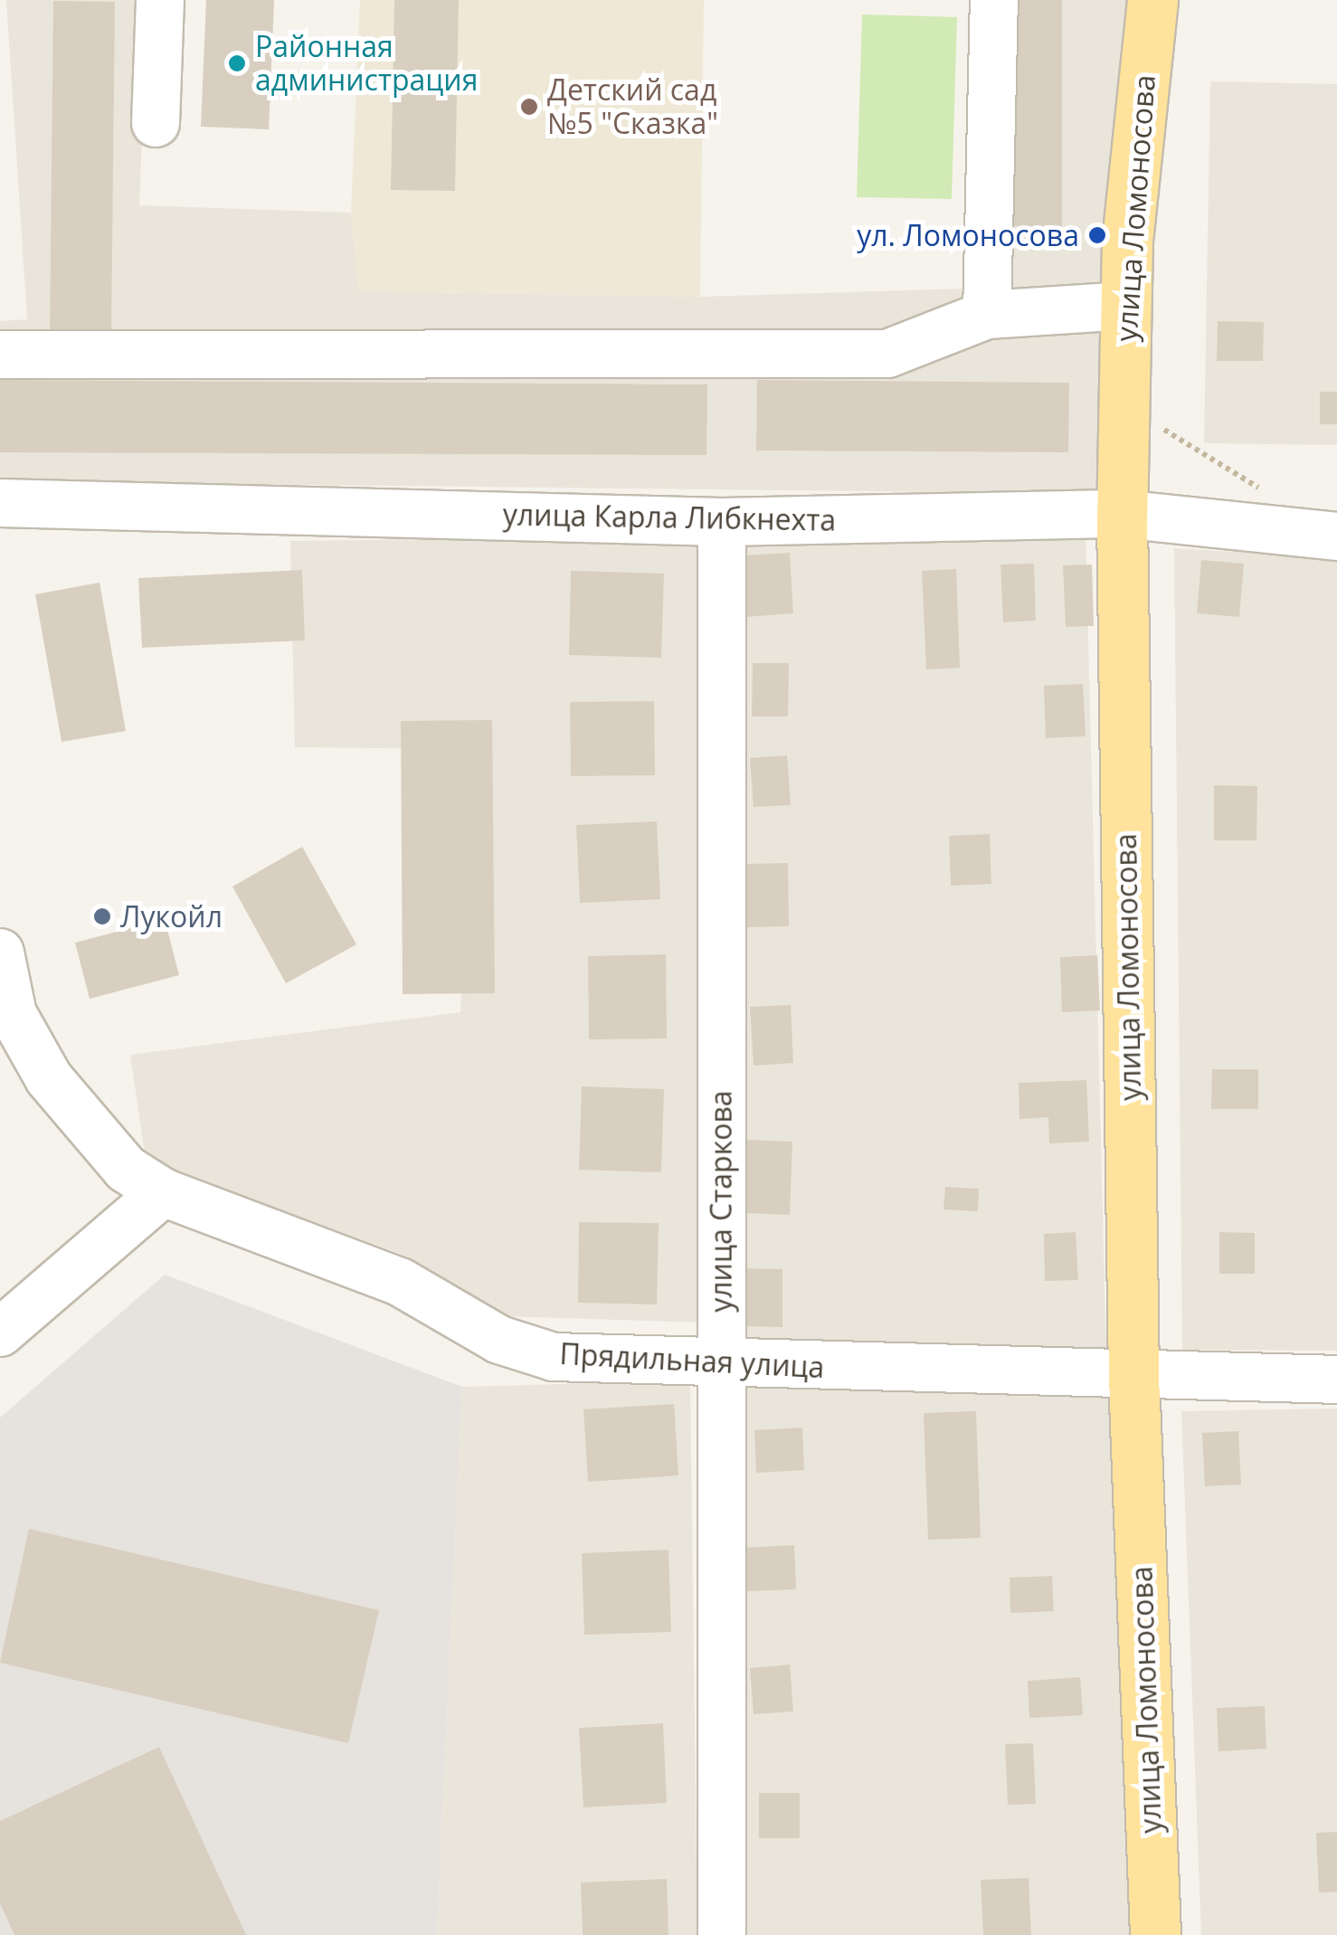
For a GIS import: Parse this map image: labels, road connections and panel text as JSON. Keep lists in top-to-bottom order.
{
  "streets": {
    "main road": ["улица Ломоносова"],
    "street": ["улица Карла Либкнехта", "улица Старкова", "Прядильная улица"]
  },
  "crossings": [
    ["улица Ломоносова", "улица Карла Либкнехта"],
    ["улица Ломоносова", "Прядильная улица"],
    ["улица Карла Либкнехта", "улица Старкова"],
    ["улица Старкова", "Прядильная улица"]
  ],
  "places": [
    "Районная администрация",
    "Детский сад №5 \"Сказка\"",
    "ул. Ломоносова",
    "Лукойл"
  ]
}
